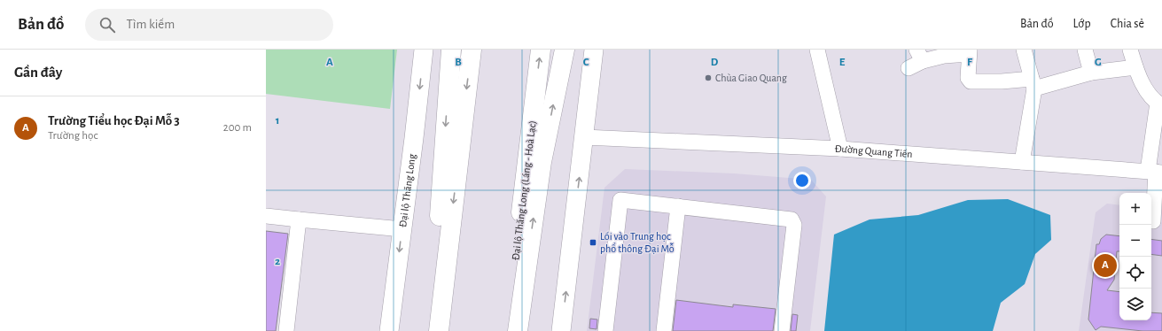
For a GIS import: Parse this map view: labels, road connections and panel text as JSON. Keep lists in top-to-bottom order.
{
  "streets": {
    "highway": ["Đại lộ Thăng Long (Láng - Hoà Lạc)"],
    "main road": ["Đại lộ Thăng Long"],
    "street": ["Đường Quang Tiến"]
  },
  "one_way": ["Đại lộ Thăng Long"],
  "places": {
    "other": ["Chùa Giao Quang"],
    "transit": ["Lối vào Trung học phổ thông Đại Mỗ"]
  },
  "page": {
    "header": "Bản đồ",
    "search": "Tìm kiếm",
    "nav": ["Bản đồ", "Lớp", "Chia sẻ"],
    "heading": "Gần đây",
    "list": [
      {
        "mark": "A",
        "name": "Trường Tiểu học Đại Mỗ 3",
        "note": "Trường học",
        "value": "200 m"
      }
    ],
    "map_buttons": ["+", "−"],
    "pins": "A"
  },
  "grid": {
    "columns": [
      "A",
      "B",
      "C",
      "D",
      "E",
      "F",
      "G"
    ],
    "rows": ["1", "2"]
  }
}
